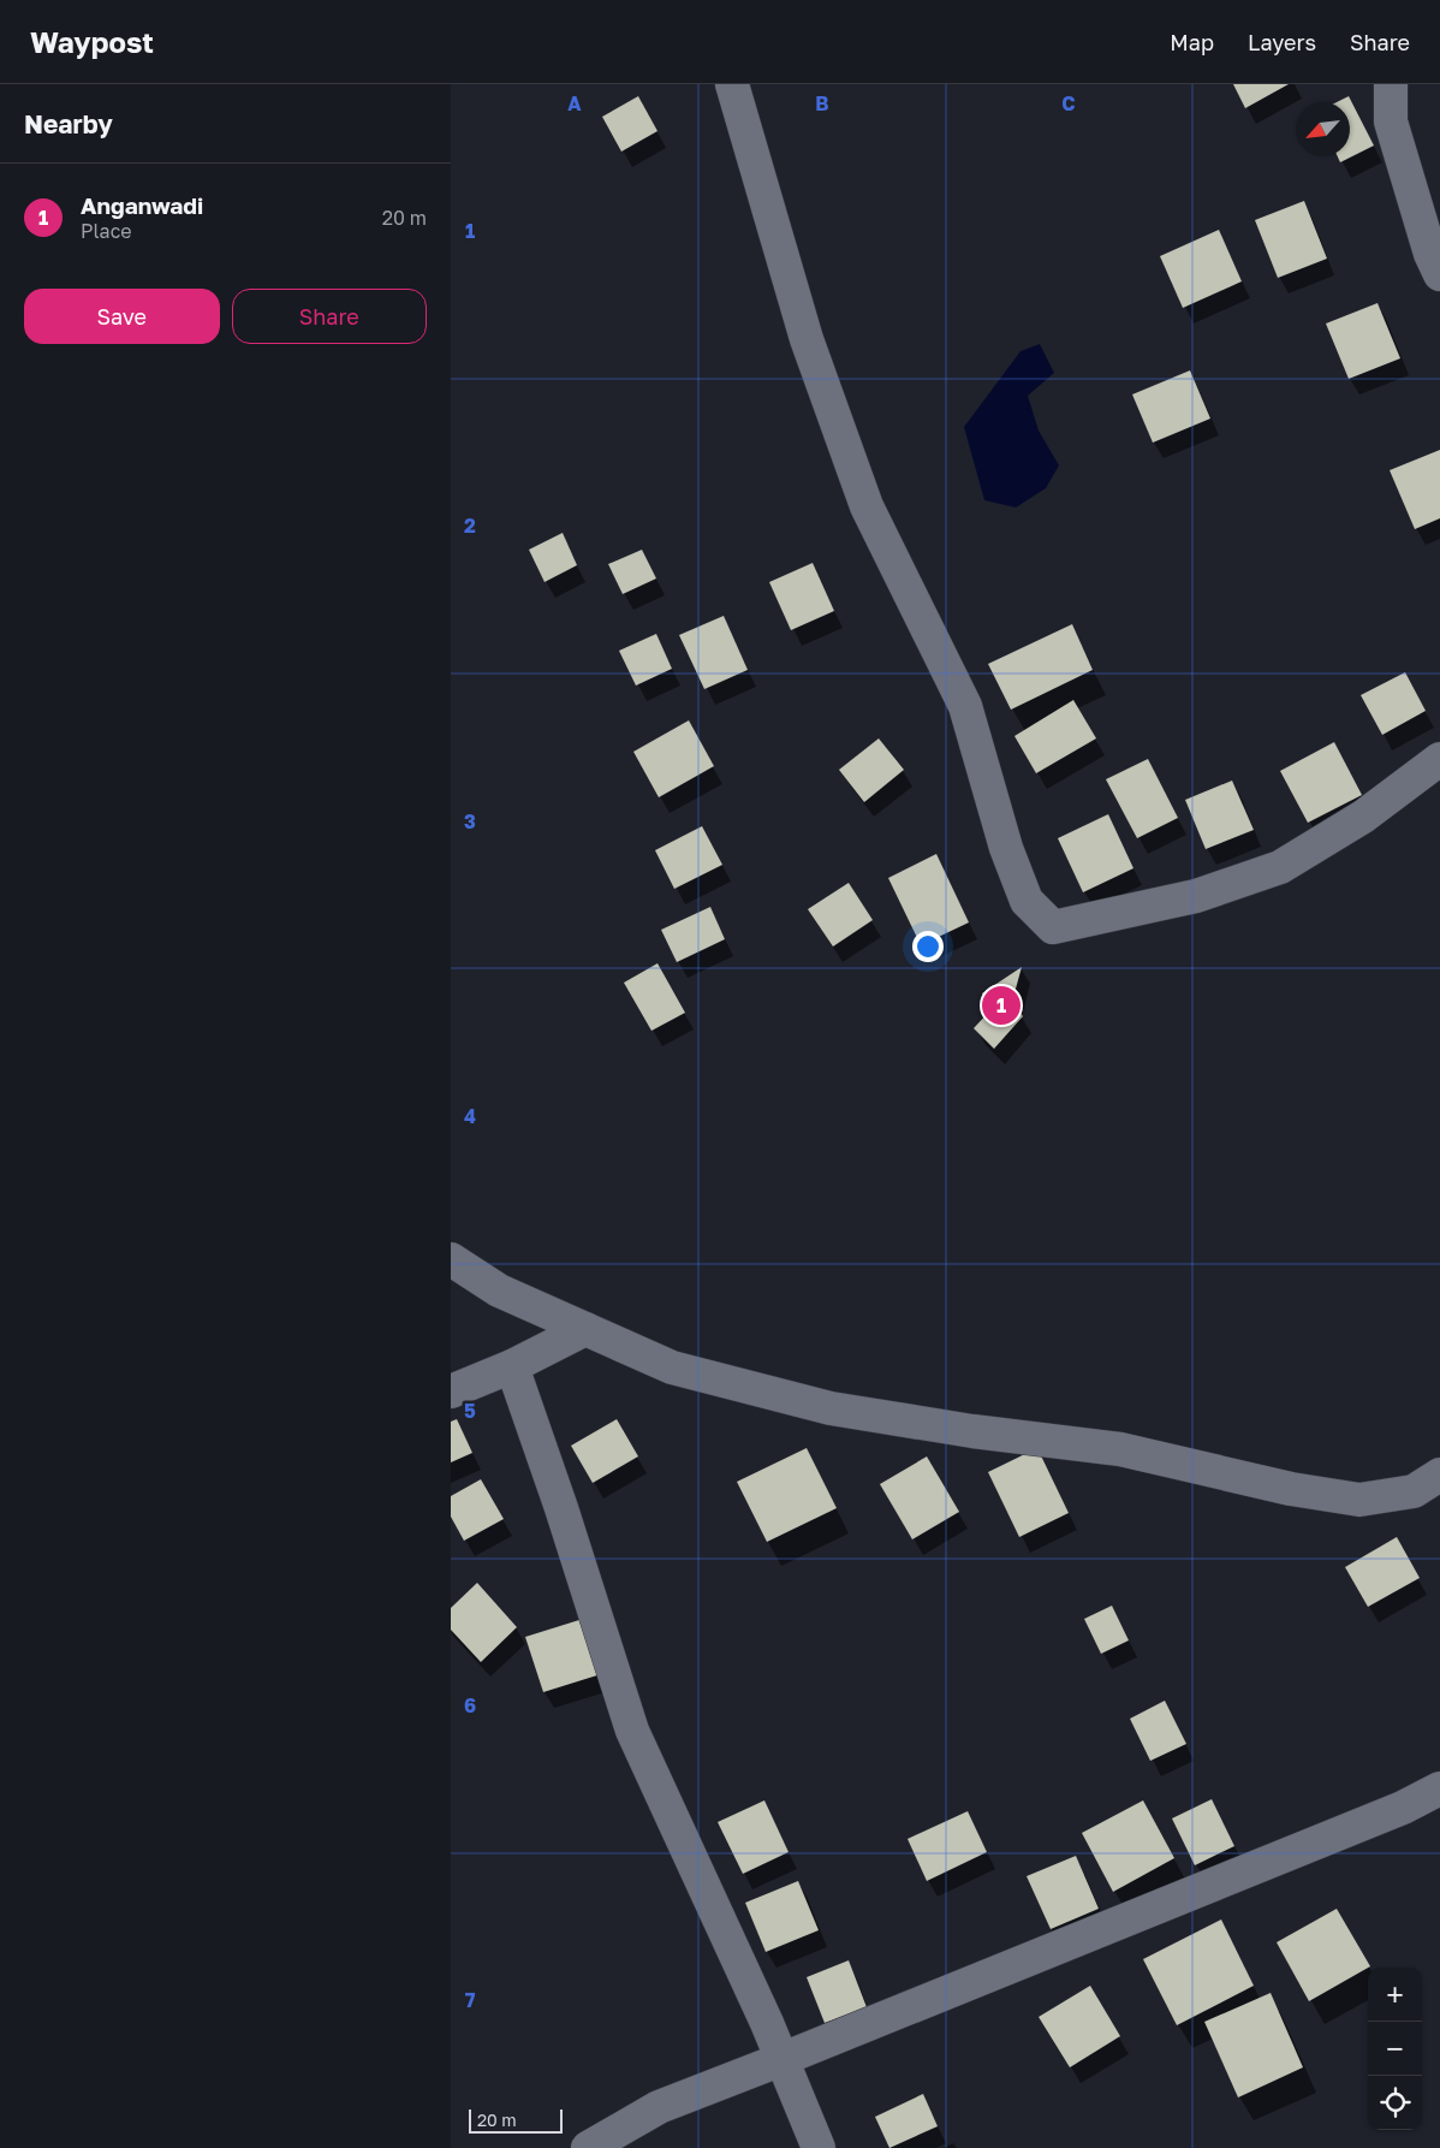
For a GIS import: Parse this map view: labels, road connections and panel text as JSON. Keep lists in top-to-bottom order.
{
  "scale_bar": "20 m",
  "north": "bottom left",
  "page": {
    "header": "Waypost",
    "nav": ["Map", "Layers", "Share"],
    "heading": "Nearby",
    "list": [
      {
        "mark": "1",
        "name": "Anganwadi",
        "note": "Place",
        "value": "20 m"
      }
    ],
    "buttons": ["Save", "Share"],
    "pins": "1",
    "map_buttons": ["+", "−"],
    "scale": "20 m"
  },
  "grid": {
    "columns": ["A", "B", "C"],
    "rows": [
      "1",
      "2",
      "3",
      "4",
      "5",
      "6",
      "7"
    ]
  }
}
